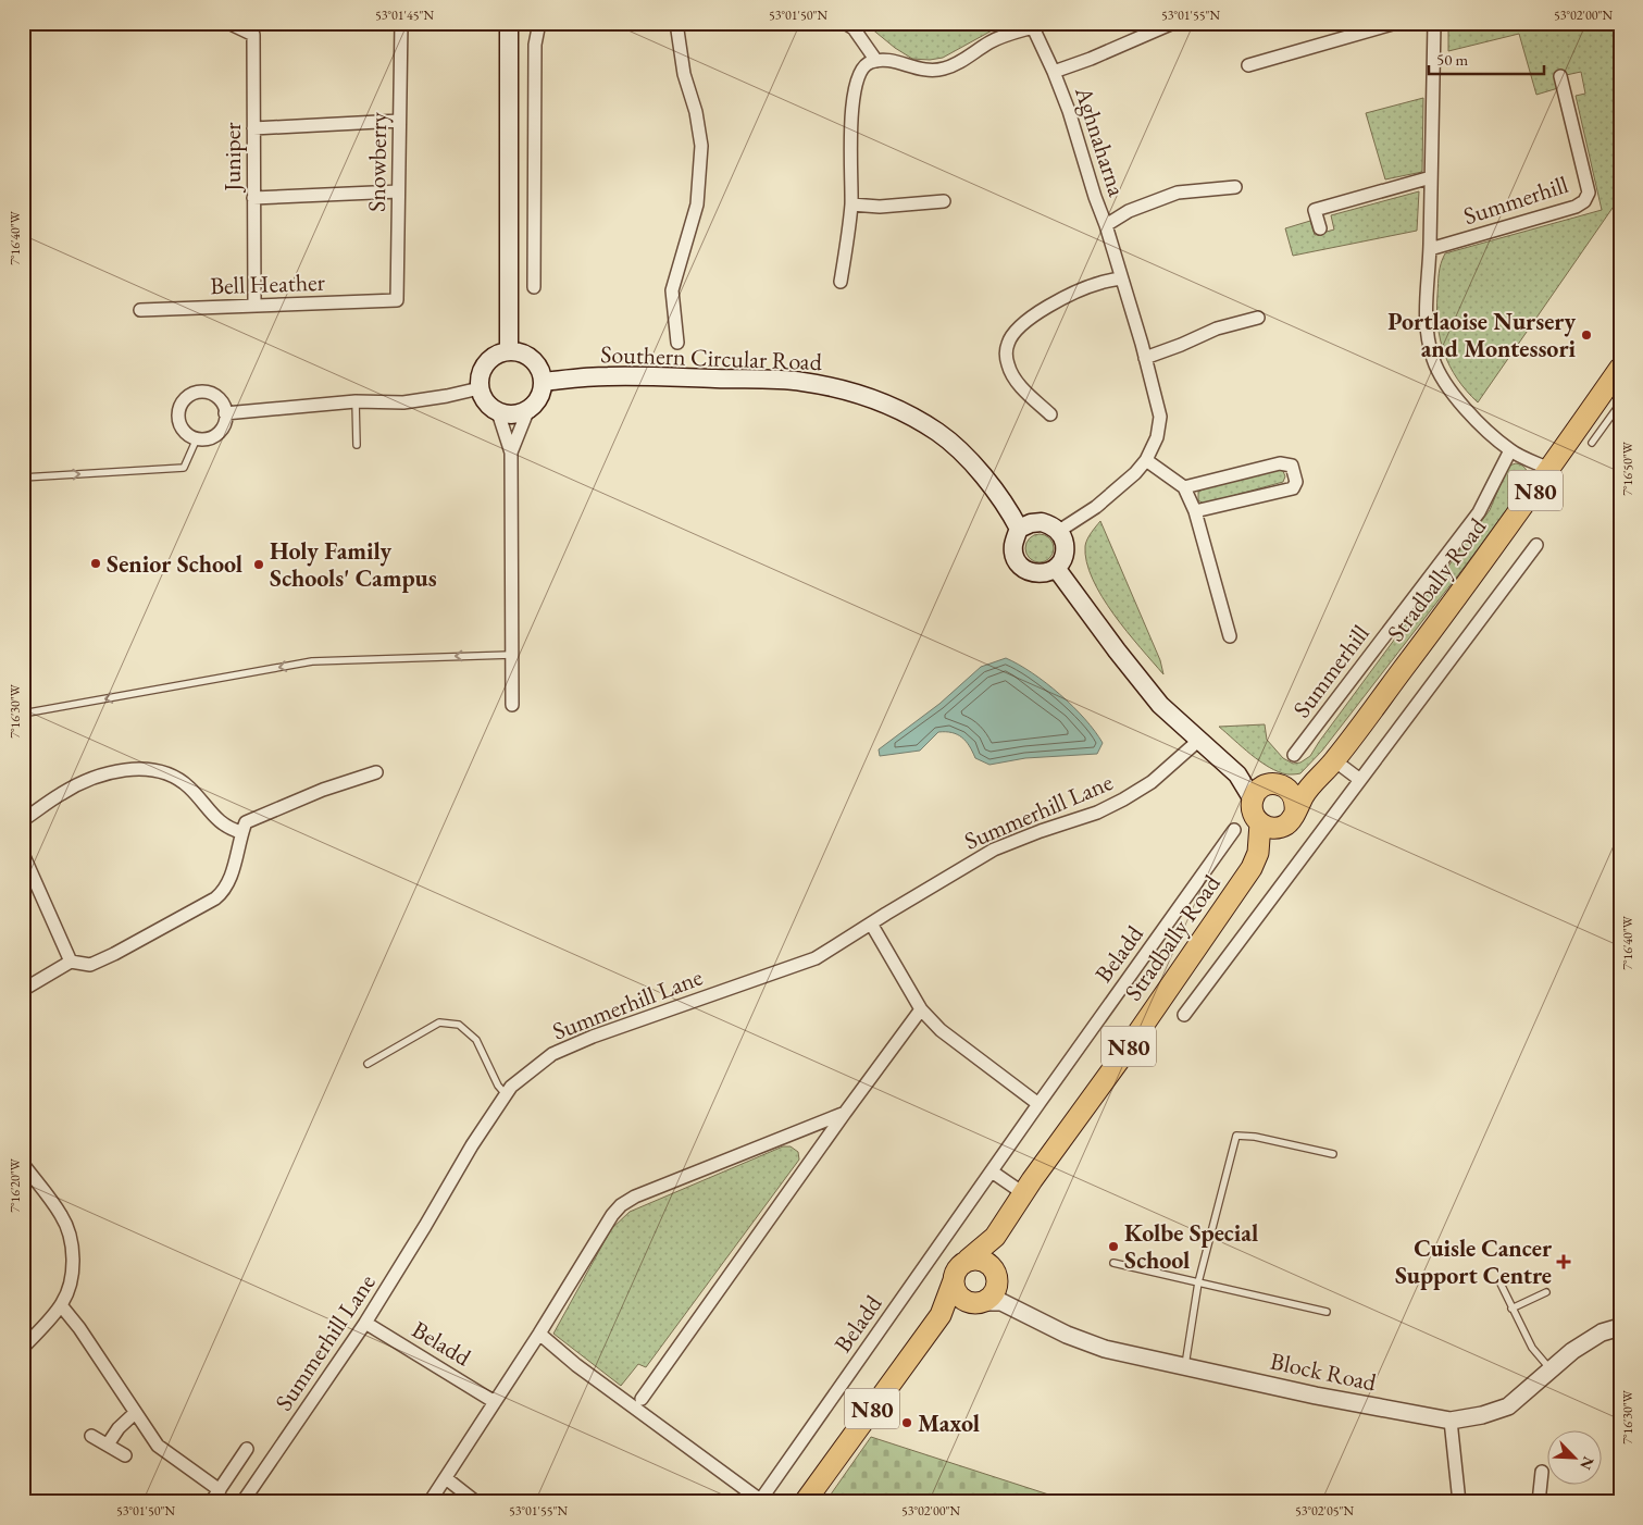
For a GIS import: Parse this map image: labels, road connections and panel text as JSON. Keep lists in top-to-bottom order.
{
  "streets": {
    "main road": ["Southern Circular Road", "N80", "Stradbally Road"],
    "street": [
      "Aghnaharna",
      "Juniper",
      "Snowberry",
      "Summerhill",
      "Bell Heather",
      "Summerhill Lane",
      "Beladd",
      "Block Road"
    ]
  },
  "crossings": [
    ["Aghnaharna", "Southern Circular Road"],
    ["Juniper", "Bell Heather"],
    ["Snowberry", "Bell Heather"],
    ["Summerhill", "Stradbally Road"],
    ["N80", "Stradbally Road"],
    ["N80", "Block Road"],
    ["Stradbally Road", "Block Road"],
    ["Summerhill Lane", "Beladd"]
  ],
  "places": {
    "other": [
      "Portlaoise Nursery and Montessori",
      "Senior School",
      "Holy Family Schools' Campus",
      "Kolbe Special School",
      "Maxol"
    ],
    "health": ["Cuisle Cancer Support Centre"]
  },
  "scale_bar": "50 m",
  "north": "bottom right",
  "coordinates": [
    "53°01'45\"N",
    "53°01'50\"N",
    "53°01'55\"N",
    "53°02'00\"N",
    "7°16'40\"W",
    "7°16'50\"W",
    "7°16'30\"W",
    "7°16'20\"W",
    "53°02'05\"N"
  ]
}
